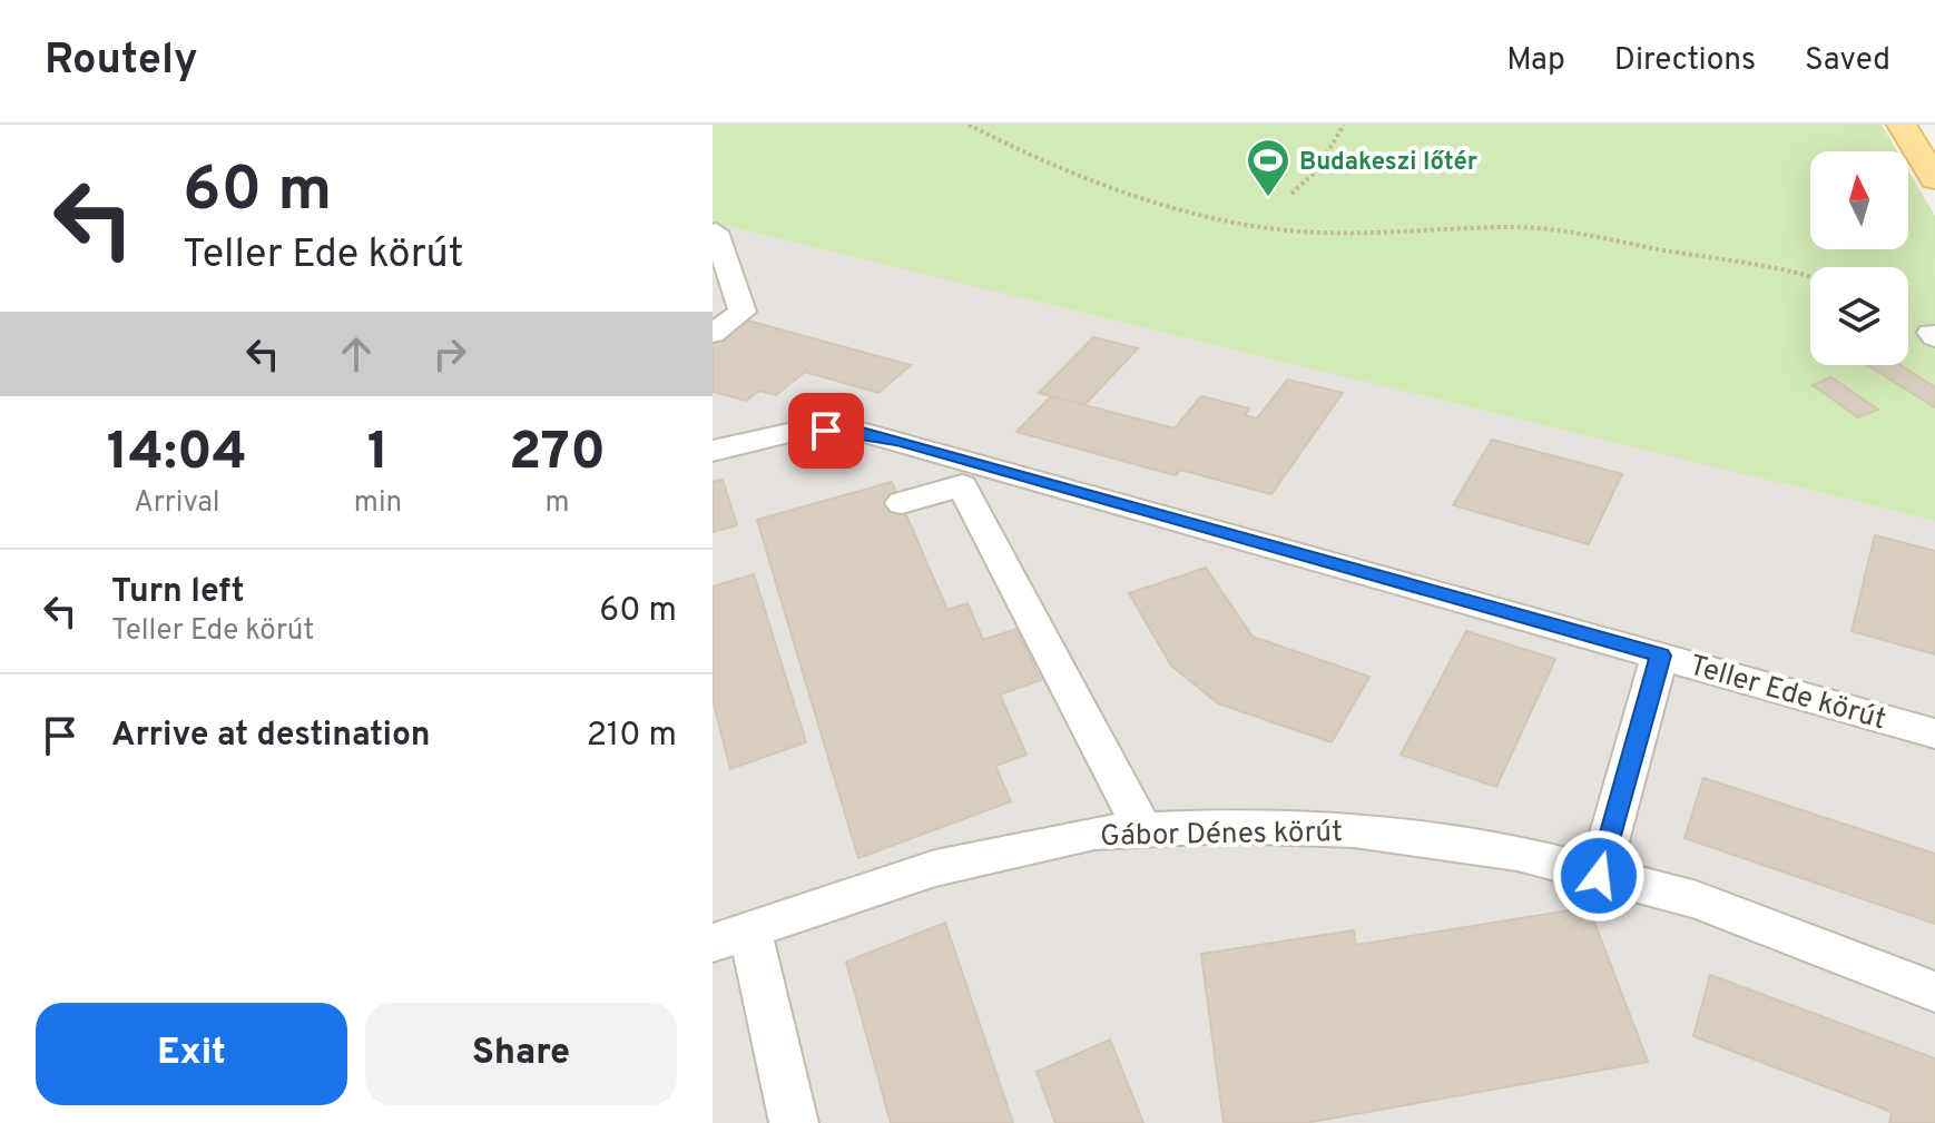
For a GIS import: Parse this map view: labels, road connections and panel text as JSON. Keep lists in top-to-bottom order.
{
  "streets": {
    "lane": ["Teller Ede körút", "Gábor Dénes körút"]
  },
  "places": {
    "sports": ["Budakeszi lőtér"]
  },
  "north": "top",
  "page": {
    "header": "Routely",
    "nav": ["Map", "Directions", "Saved"],
    "turn": ["60 m", "Teller Ede körút"],
    "eta": [
      "14:04",
      "Arrival",
      "1",
      "min",
      "270",
      "m"
    ],
    "list": [
      {
        "name": "Turn left",
        "note": "Teller Ede körút",
        "value": "60 m"
      },
      {
        "name": "Arrive at destination",
        "value": "210 m"
      }
    ],
    "buttons": ["Exit", "Share"]
  }
}
